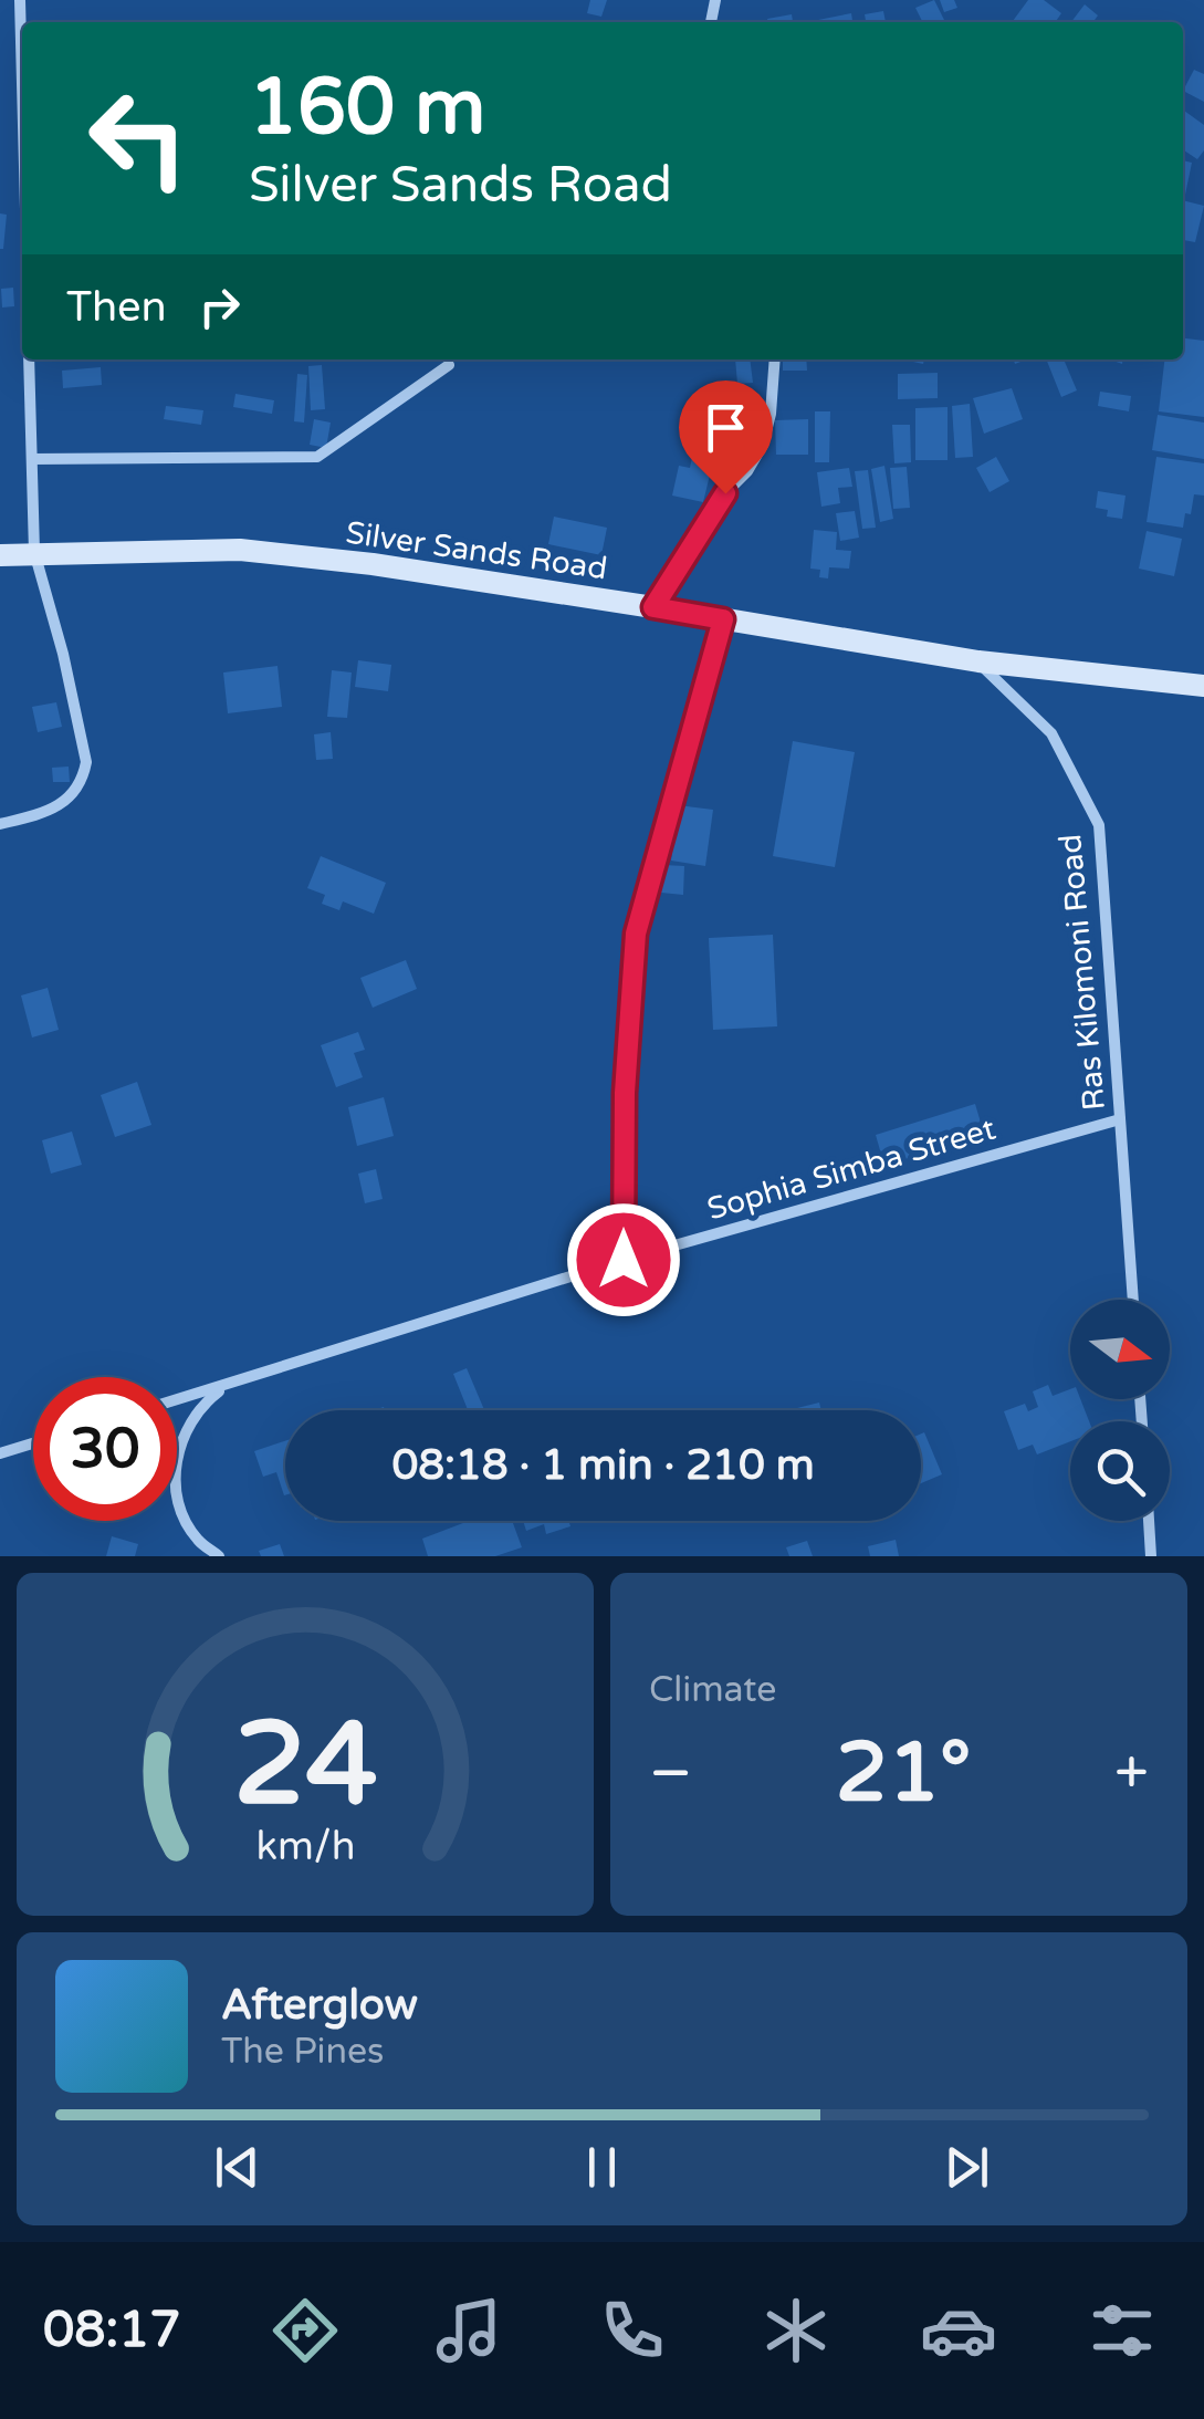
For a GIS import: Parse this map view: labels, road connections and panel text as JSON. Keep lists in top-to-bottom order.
{
  "streets": {
    "street": ["Silver Sands Road", "Ras Kilomoni Road", "Sophia Simba Street"]
  },
  "crossings": [
    ["Silver Sands Road", "Ras Kilomoni Road"],
    ["Ras Kilomoni Road", "Sophia Simba Street"]
  ],
  "north": "right",
  "page": {
    "turn": ["160 m", "Silver Sands Road"],
    "then": "Then",
    "limit": "30",
    "trip": "08:18 · 1 min · 210 m",
    "tile": "Climate",
    "heat": ["−", "21°", "+"],
    "song": ["Afterglow", "The Pines"],
    "tabs": "08:17",
    "gauge": ["24", "km/h"]
  }
}
